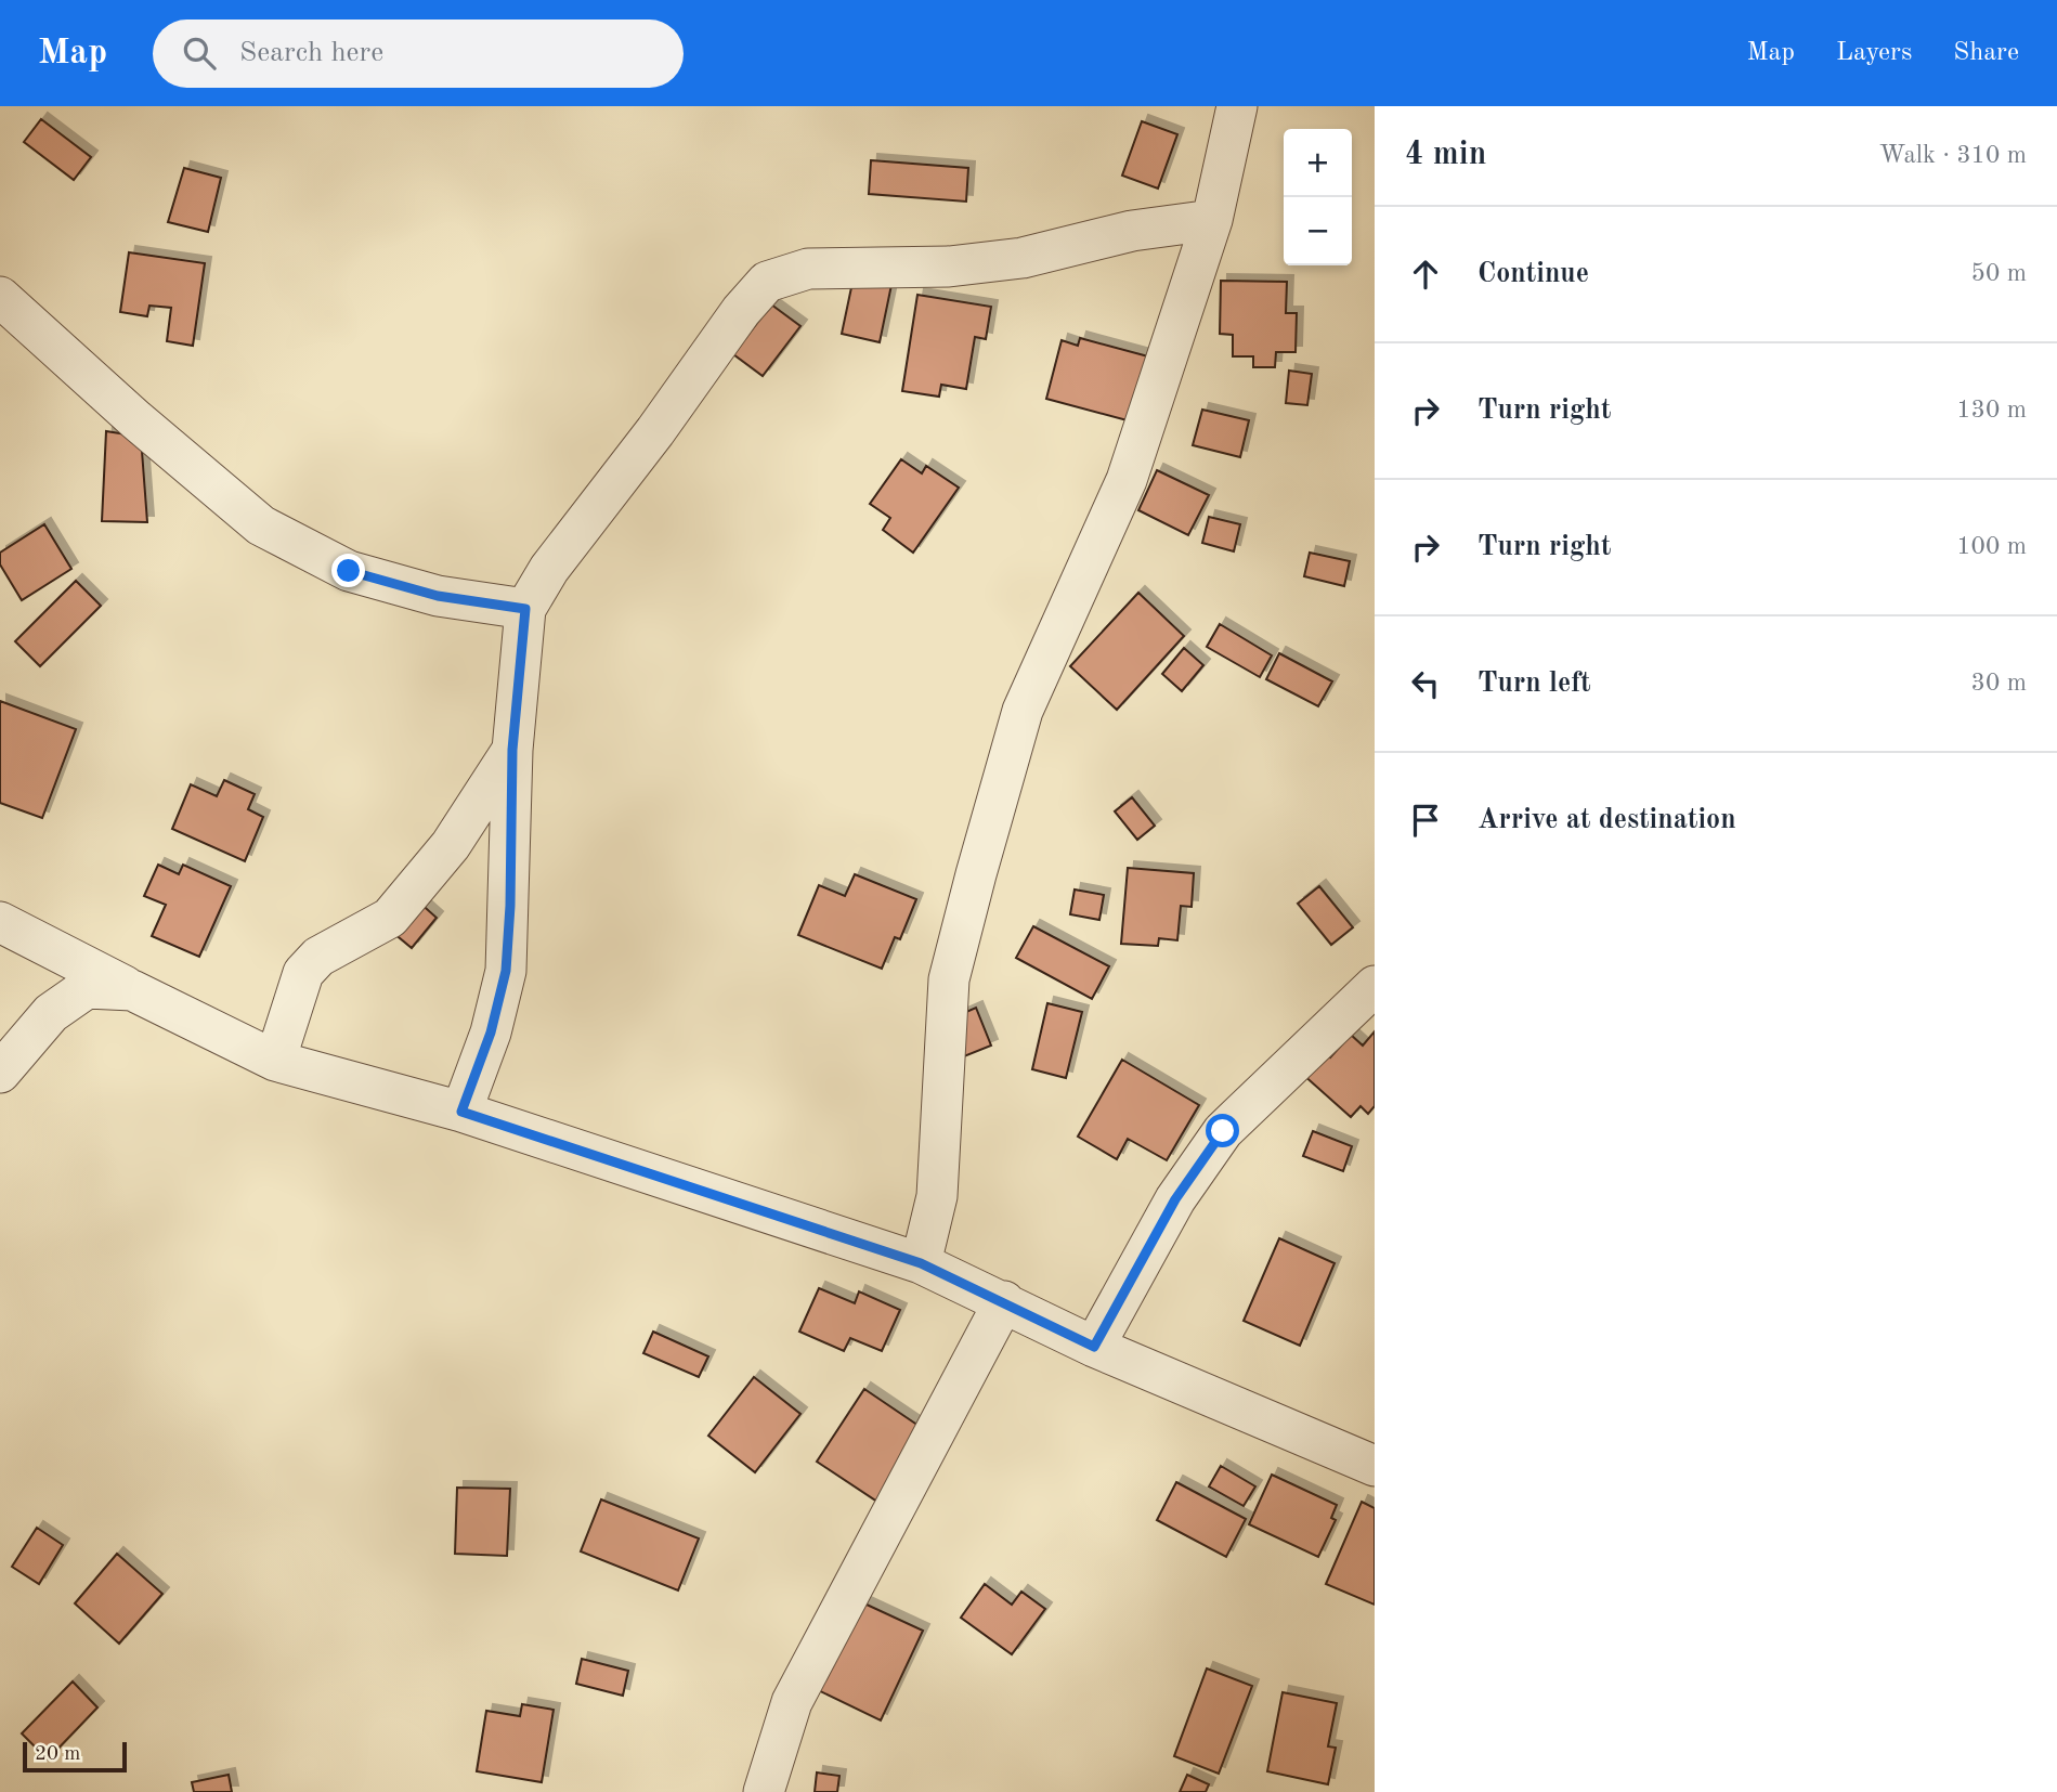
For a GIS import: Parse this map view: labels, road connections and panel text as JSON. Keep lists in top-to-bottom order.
{
  "scale_bar": "20 m",
  "page": {
    "header": "Map",
    "search": "Search here",
    "nav": ["Map", "Layers", "Share"],
    "heading": ["4 min", "Walk · 310 m"],
    "map_buttons": ["+", "−"],
    "list": [
      ["Continue", "50 m"],
      ["Turn right", "130 m"],
      ["Turn right", "100 m"],
      ["Turn left", "30 m"],
      "Arrive at destination"
    ],
    "scale": "20 m"
  }
}
